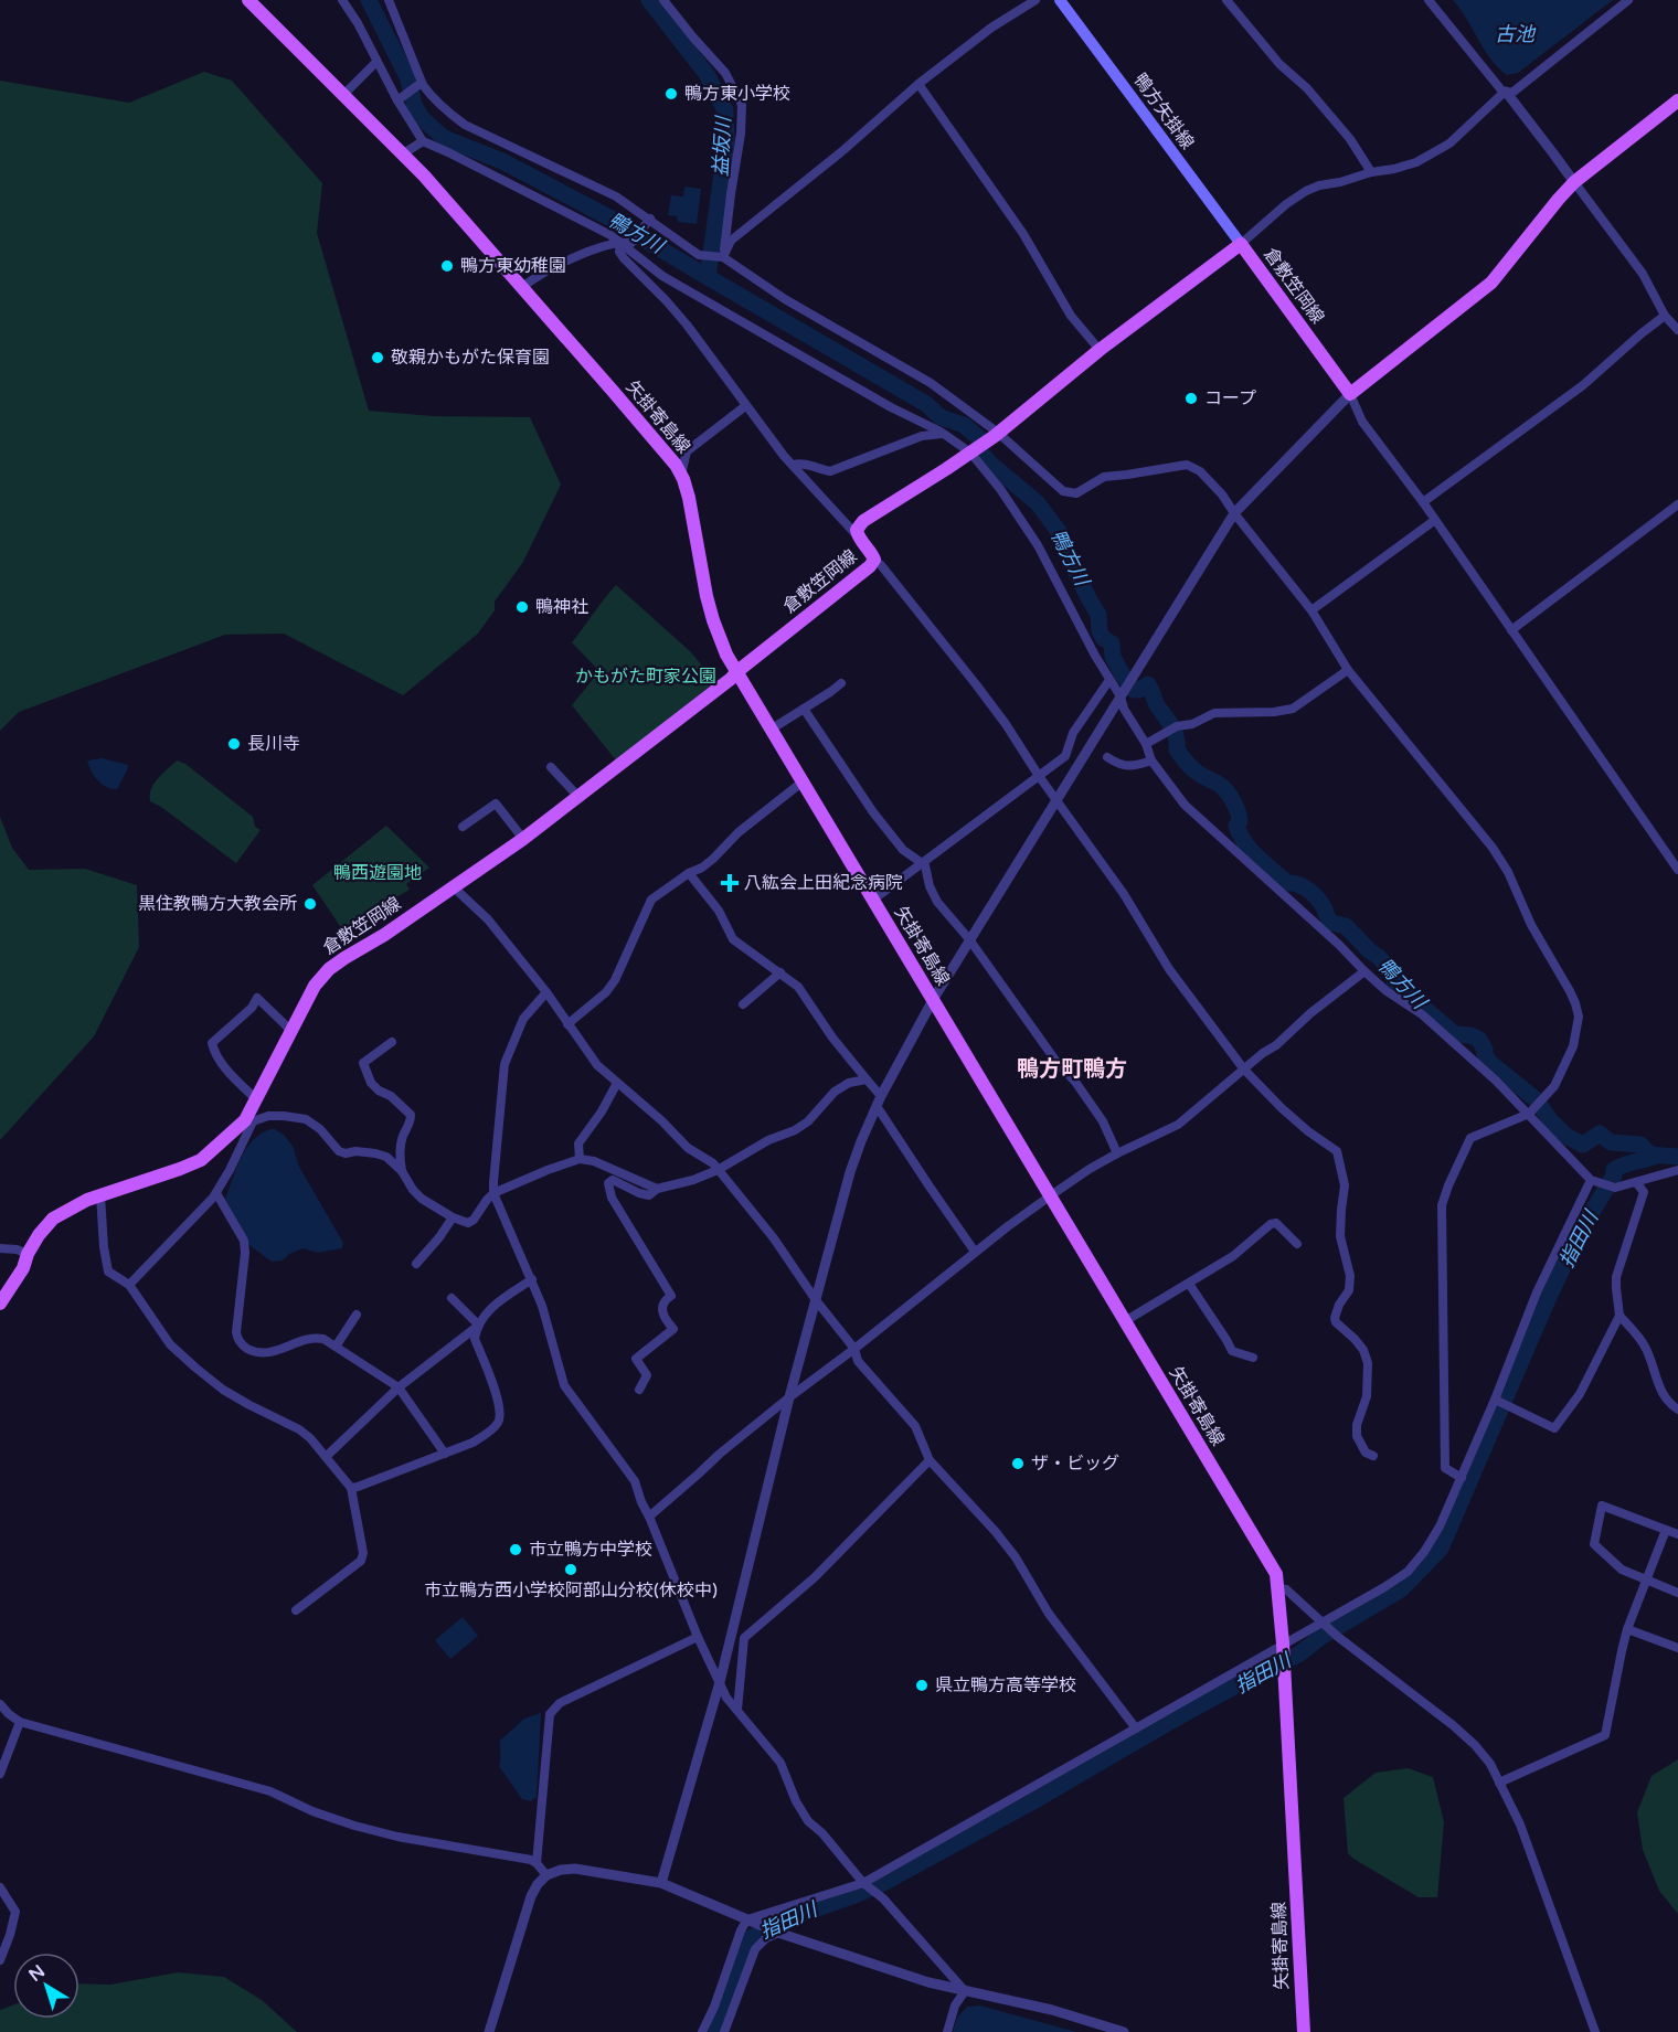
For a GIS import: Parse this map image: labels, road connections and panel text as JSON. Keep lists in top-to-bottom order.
{
  "streets": {
    "main road": ["鴨方矢掛線", "倉敷笠岡線", "矢掛寄島線"]
  },
  "crossings": [
    ["鴨方矢掛線", "倉敷笠岡線"],
    ["倉敷笠岡線", "矢掛寄島線"]
  ],
  "districts": ["鴨方町鴨方"],
  "water": [
    "古池",
    "益坂川",
    "鴨方川",
    "指田川"
  ],
  "parks": ["かもがた町家公園", "鴨西遊園地"],
  "places": {
    "other": [
      "鴨方東小学校",
      "鴨方東幼稚園",
      "敬親かもがた保育園",
      "コープ",
      "鴨神社",
      "長川寺",
      "黒住教鴨方大教会所",
      "ザ・ビッグ",
      "市立鴨方中学校",
      "市立鴨方西小学校阿部山分校(休校中)",
      "県立鴨方高等学校"
    ],
    "health": ["八紘会上田紀念病院"]
  },
  "north": "top left"
}
